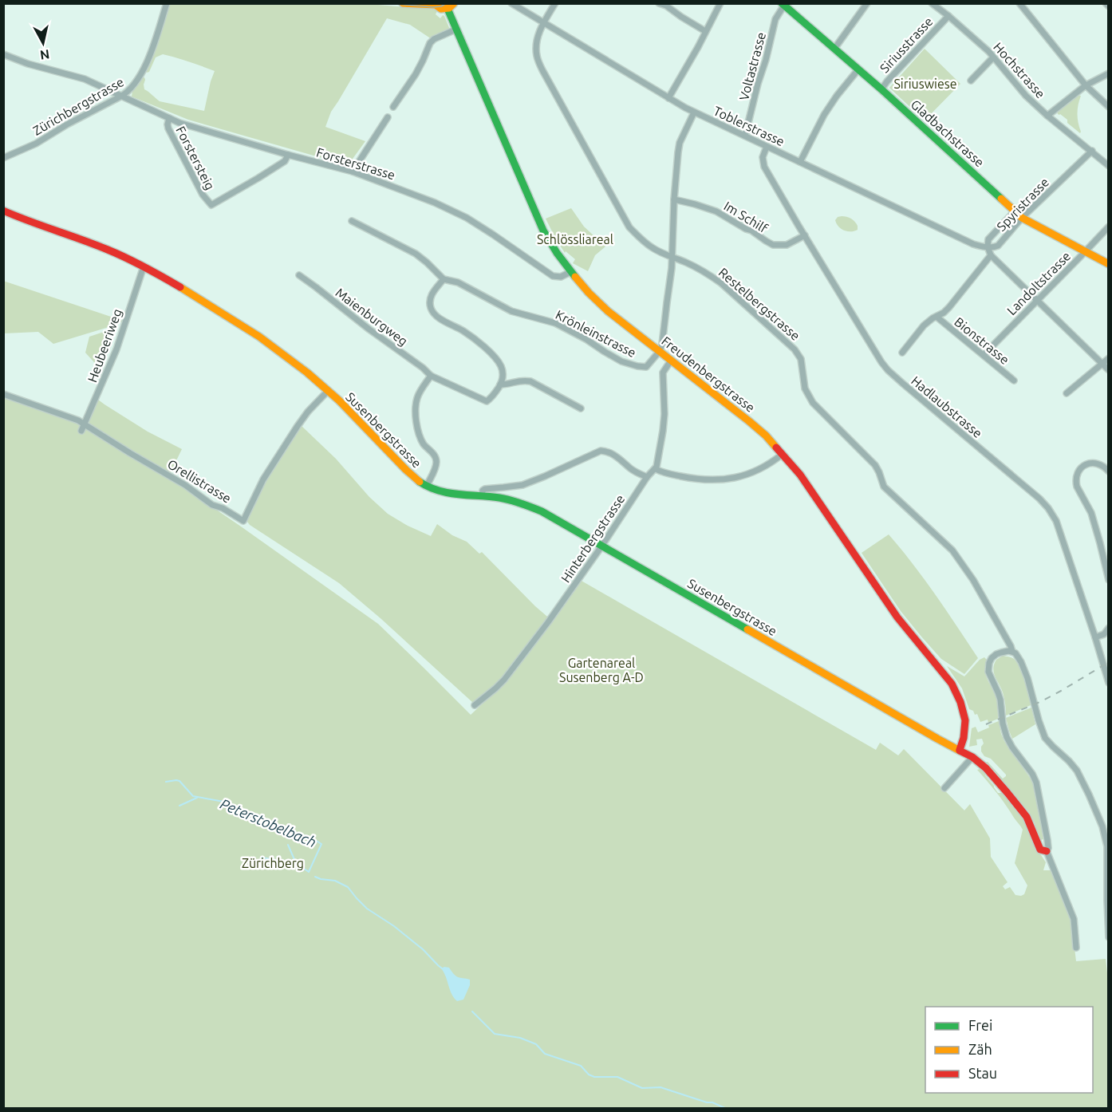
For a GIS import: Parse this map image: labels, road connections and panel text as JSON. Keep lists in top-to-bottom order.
{
  "streets": {
    "street": [
      "Siriusstrasse",
      "Voltastrasse",
      "Hochstrasse",
      "Zürichbergstrasse",
      "Toblerstrasse",
      "Gladbachstrasse",
      "Forstersteig",
      "Forsterstrasse",
      "Spyristrasse",
      "Im Schilf",
      "Landoltstrasse",
      "Restelbergstrasse",
      "Maienburgweg",
      "Krönleinstrasse",
      "Bionstrasse",
      "Heubeeriweg",
      "Freudenbergstrasse",
      "Hadlaubstrasse",
      "Susenbergstrasse",
      "Orellistrasse",
      "Hinterbergstrasse"
    ]
  },
  "crossings": [
    ["Siriusstrasse", "Hochstrasse"],
    ["Siriusstrasse", "Gladbachstrasse"],
    ["Voltastrasse", "Toblerstrasse"],
    ["Voltastrasse", "Gladbachstrasse"],
    ["Hochstrasse", "Spyristrasse"],
    ["Zürichbergstrasse", "Forsterstrasse"],
    ["Toblerstrasse", "Spyristrasse"],
    ["Toblerstrasse", "Restelbergstrasse"],
    ["Toblerstrasse", "Hadlaubstrasse"],
    ["Gladbachstrasse", "Spyristrasse"],
    ["Gladbachstrasse", "Landoltstrasse"],
    ["Forstersteig", "Forsterstrasse"],
    ["Forsterstrasse", "Freudenbergstrasse"],
    ["Im Schilf", "Hadlaubstrasse"],
    ["Landoltstrasse", "Bionstrasse"],
    ["Krönleinstrasse", "Freudenbergstrasse"],
    ["Heubeeriweg", "Susenbergstrasse"],
    ["Heubeeriweg", "Orellistrasse"],
    ["Freudenbergstrasse", "Susenbergstrasse"],
    ["Susenbergstrasse", "Orellistrasse"],
    ["Susenbergstrasse", "Hinterbergstrasse"]
  ],
  "water": ["Peterstobelbach"],
  "parks": [
    "Siriuswiese",
    "Schlössliareal",
    "Gartenareal Susenberg A-D",
    "Zürichberg"
  ],
  "legend": ["Frei", "Zäh", "Stau"],
  "north": "bottom"
}
